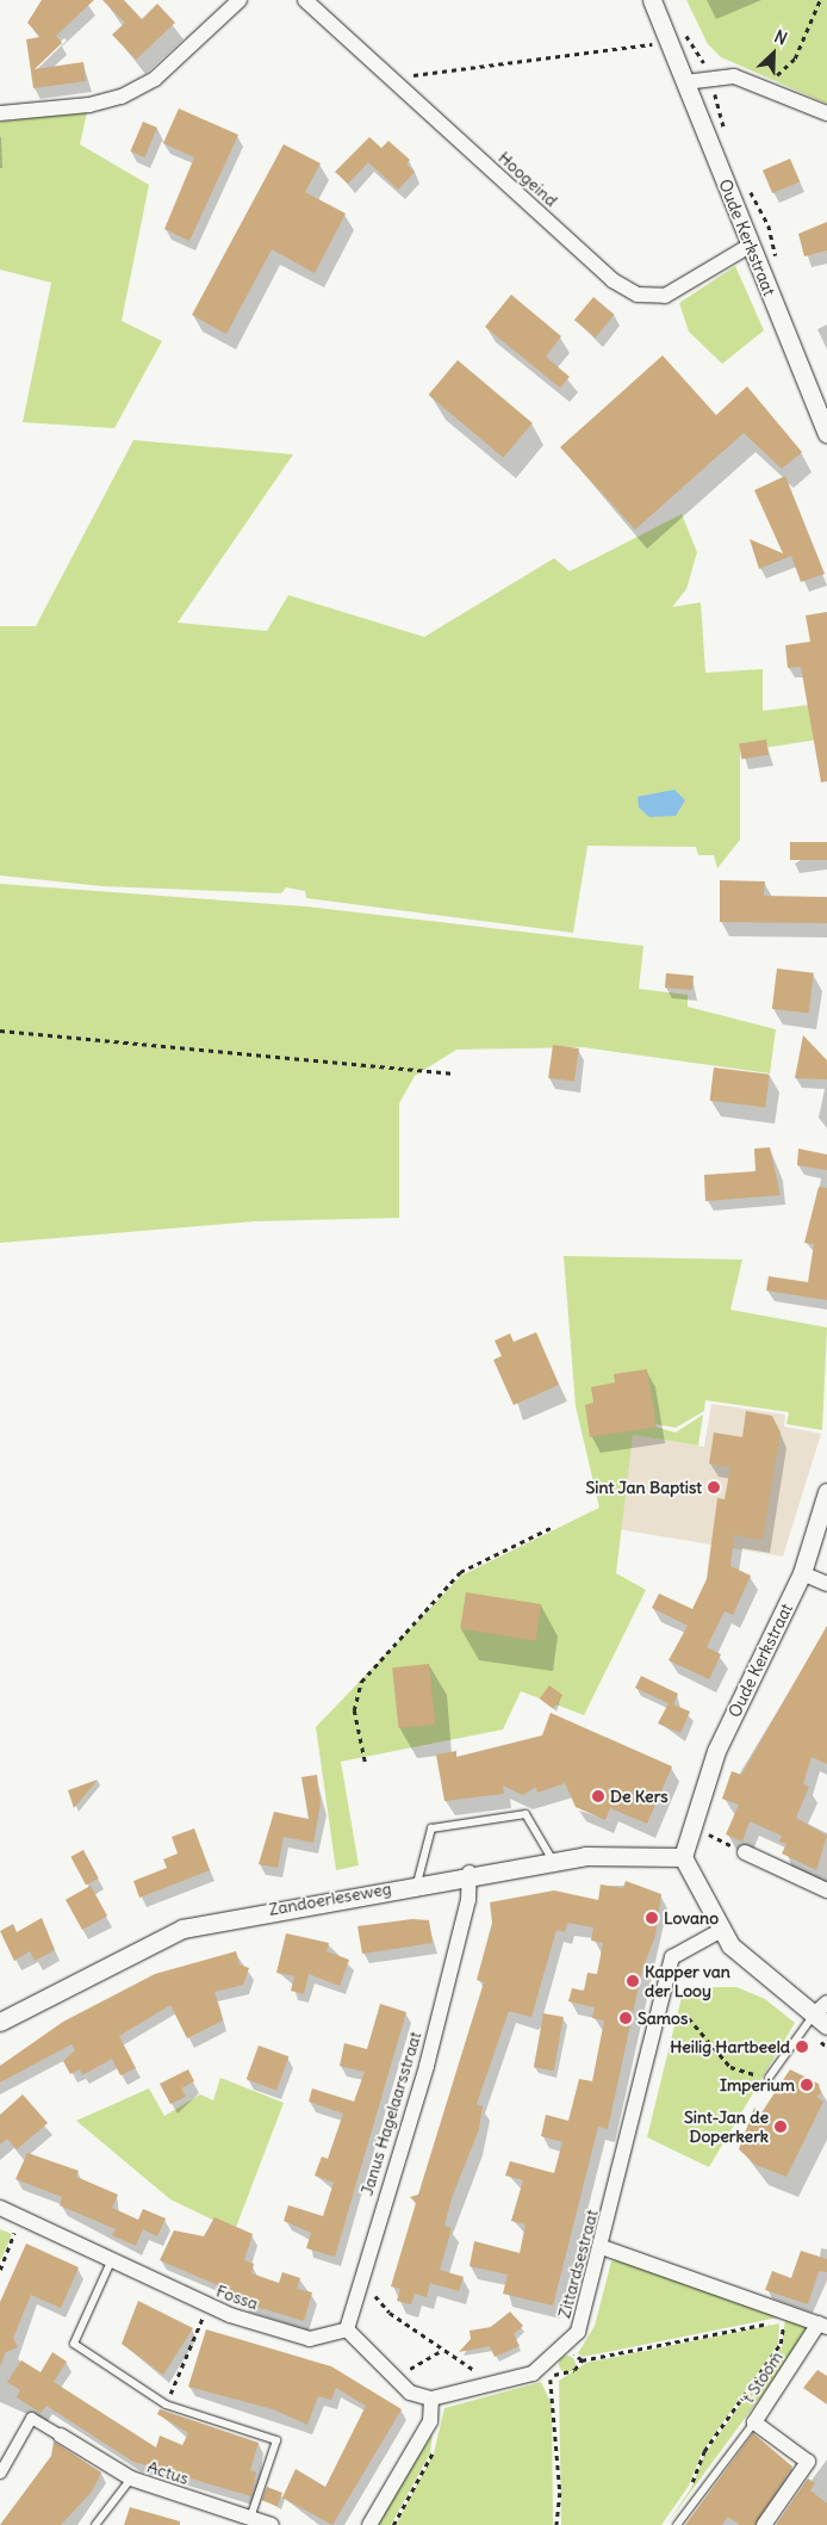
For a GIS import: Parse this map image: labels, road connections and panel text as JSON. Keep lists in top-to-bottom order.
{
  "streets": {
    "street": [
      "Hoogeind",
      "Oude Kerkstraat",
      "Zandoerleseweg",
      "Janus Hagelaarsstraat",
      "Zittardsestraat",
      "Fossa",
      "'t Stoom",
      "Actus"
    ]
  },
  "crossings": [
    ["Hoogeind", "Oude Kerkstraat"],
    ["Oude Kerkstraat", "Zandoerleseweg"],
    ["Zandoerleseweg", "Janus Hagelaarsstraat"],
    ["Janus Hagelaarsstraat", "Fossa"],
    ["Zittardsestraat", "'t Stoom"]
  ],
  "places": [
    "Sint Jan Baptist",
    "De Kers",
    "Lovano",
    "Kapper van der Looy",
    "Samos",
    "Heilig Hartbeeld",
    "Imperium",
    "Sint-Jan de Doperkerk"
  ],
  "north": "top right"
}
